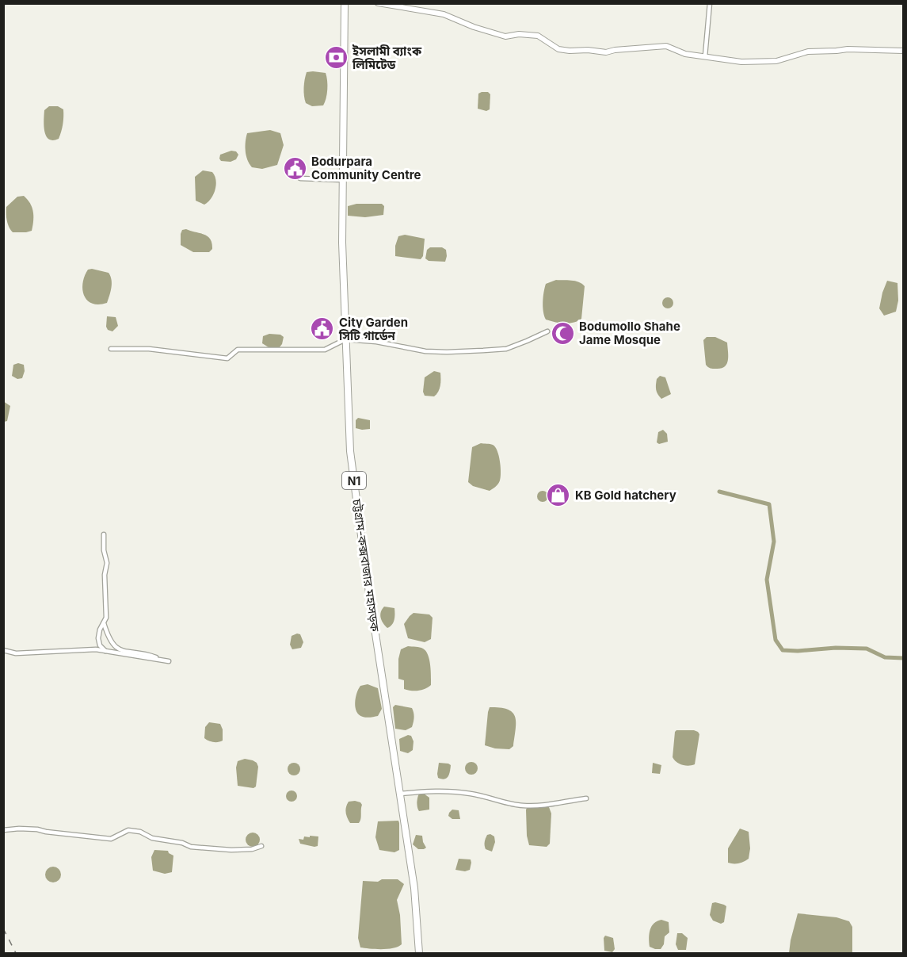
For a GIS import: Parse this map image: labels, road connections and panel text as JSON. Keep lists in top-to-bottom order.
{
  "streets": {
    "highway": ["N1", "চট্টগ্রাম-কক্সবাজার মহাসড়ক"]
  },
  "places": {
    "bank": ["ইসলামী ব্যাংক লিমিটেড"],
    "public building": ["Bodurpara Community Centre", "City Garden সিটি গার্ডেন"],
    "mosque": ["Bodumollo Shahe Jame Mosque"],
    "shop": ["KB Gold hatchery"]
  }
}
